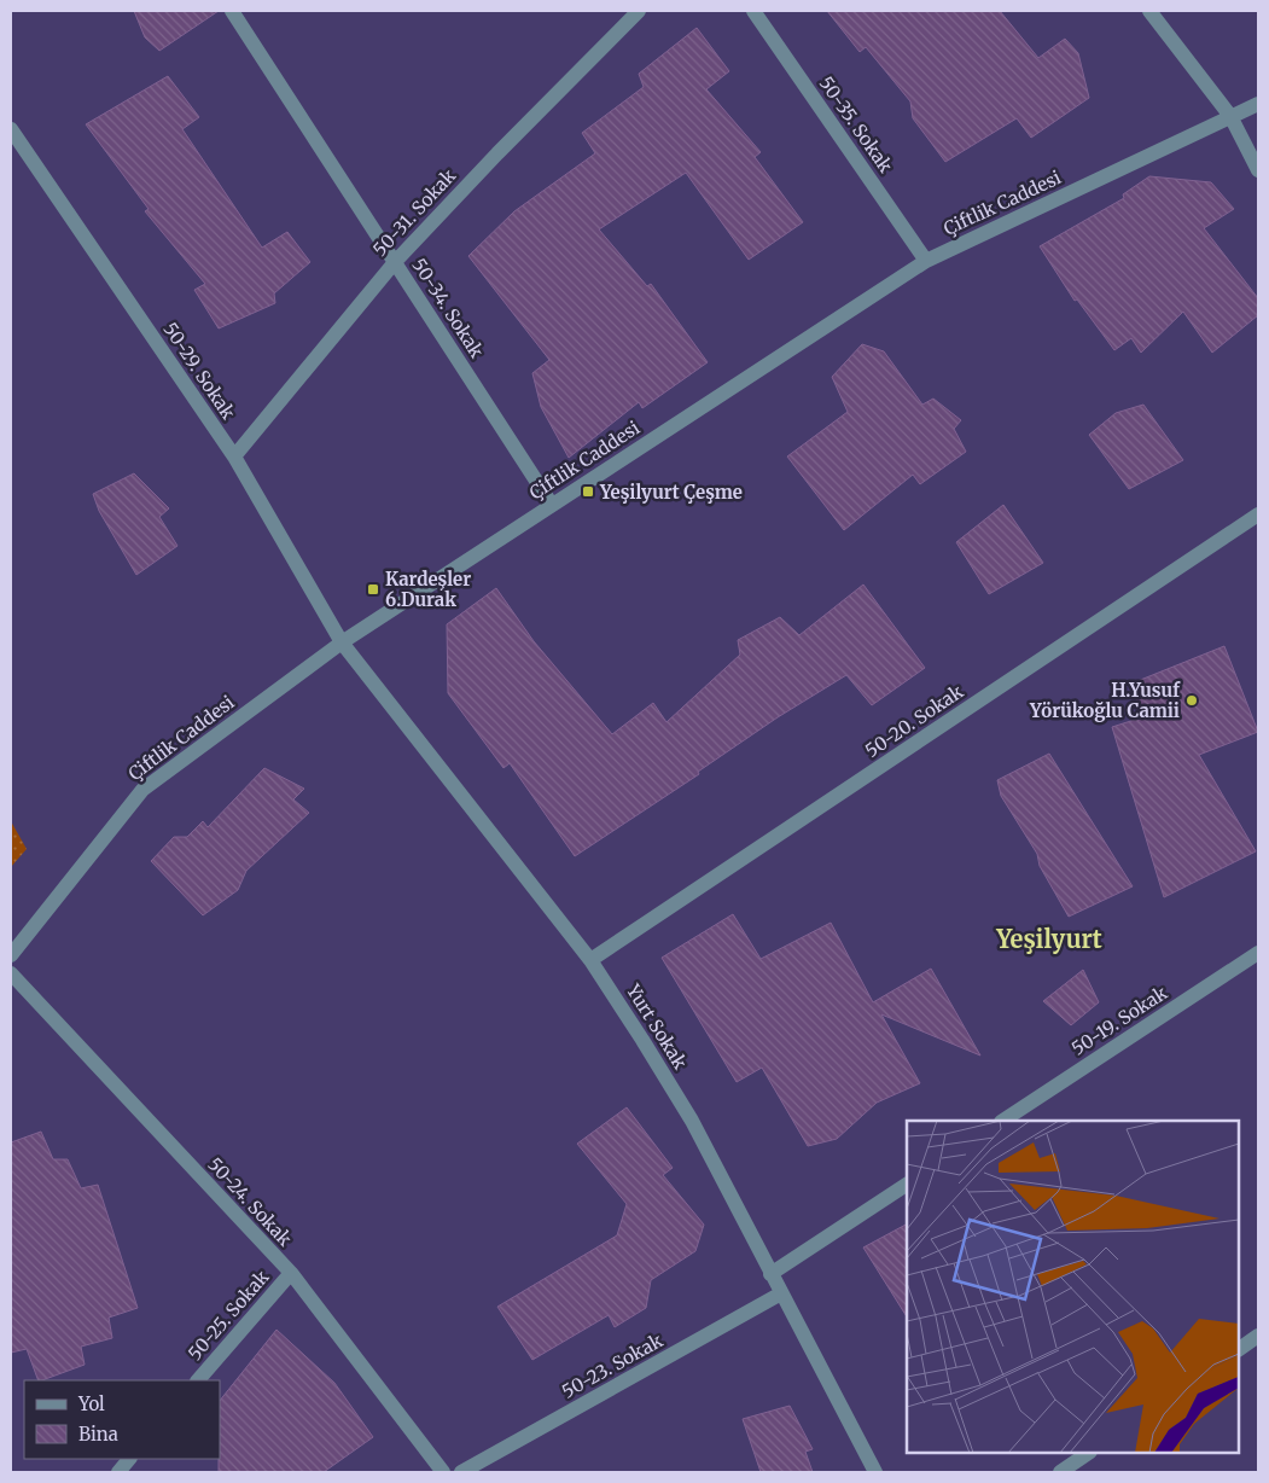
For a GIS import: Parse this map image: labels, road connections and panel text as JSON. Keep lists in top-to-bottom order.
{
  "streets": {
    "street": [
      "50-35. Sokak",
      "Çiftlik Caddesi",
      "50-31. Sokak",
      "50-34. Sokak",
      "50-29. Sokak",
      "50-20. Sokak",
      "50-19. Sokak",
      "Yurt Sokak",
      "50-24. Sokak",
      "50-25. Sokak",
      "50-23. Sokak"
    ]
  },
  "crossings": [
    ["50-35. Sokak", "Çiftlik Caddesi"],
    ["Çiftlik Caddesi", "50-34. Sokak"],
    ["Çiftlik Caddesi", "50-29. Sokak"],
    ["Çiftlik Caddesi", "Yurt Sokak"],
    ["50-31. Sokak", "50-34. Sokak"],
    ["50-31. Sokak", "50-29. Sokak"],
    ["50-29. Sokak", "Yurt Sokak"],
    ["50-20. Sokak", "Yurt Sokak"],
    ["Yurt Sokak", "50-23. Sokak"],
    ["50-24. Sokak", "50-25. Sokak"]
  ],
  "districts": ["Yeşilyurt"],
  "places": {
    "transit": ["Yeşilyurt Çeşme", "Kardeşler 6.Durak"],
    "other": ["H.Yusuf Yörükoğlu Camii"]
  },
  "legend": ["Yol", "Bina"]
}
